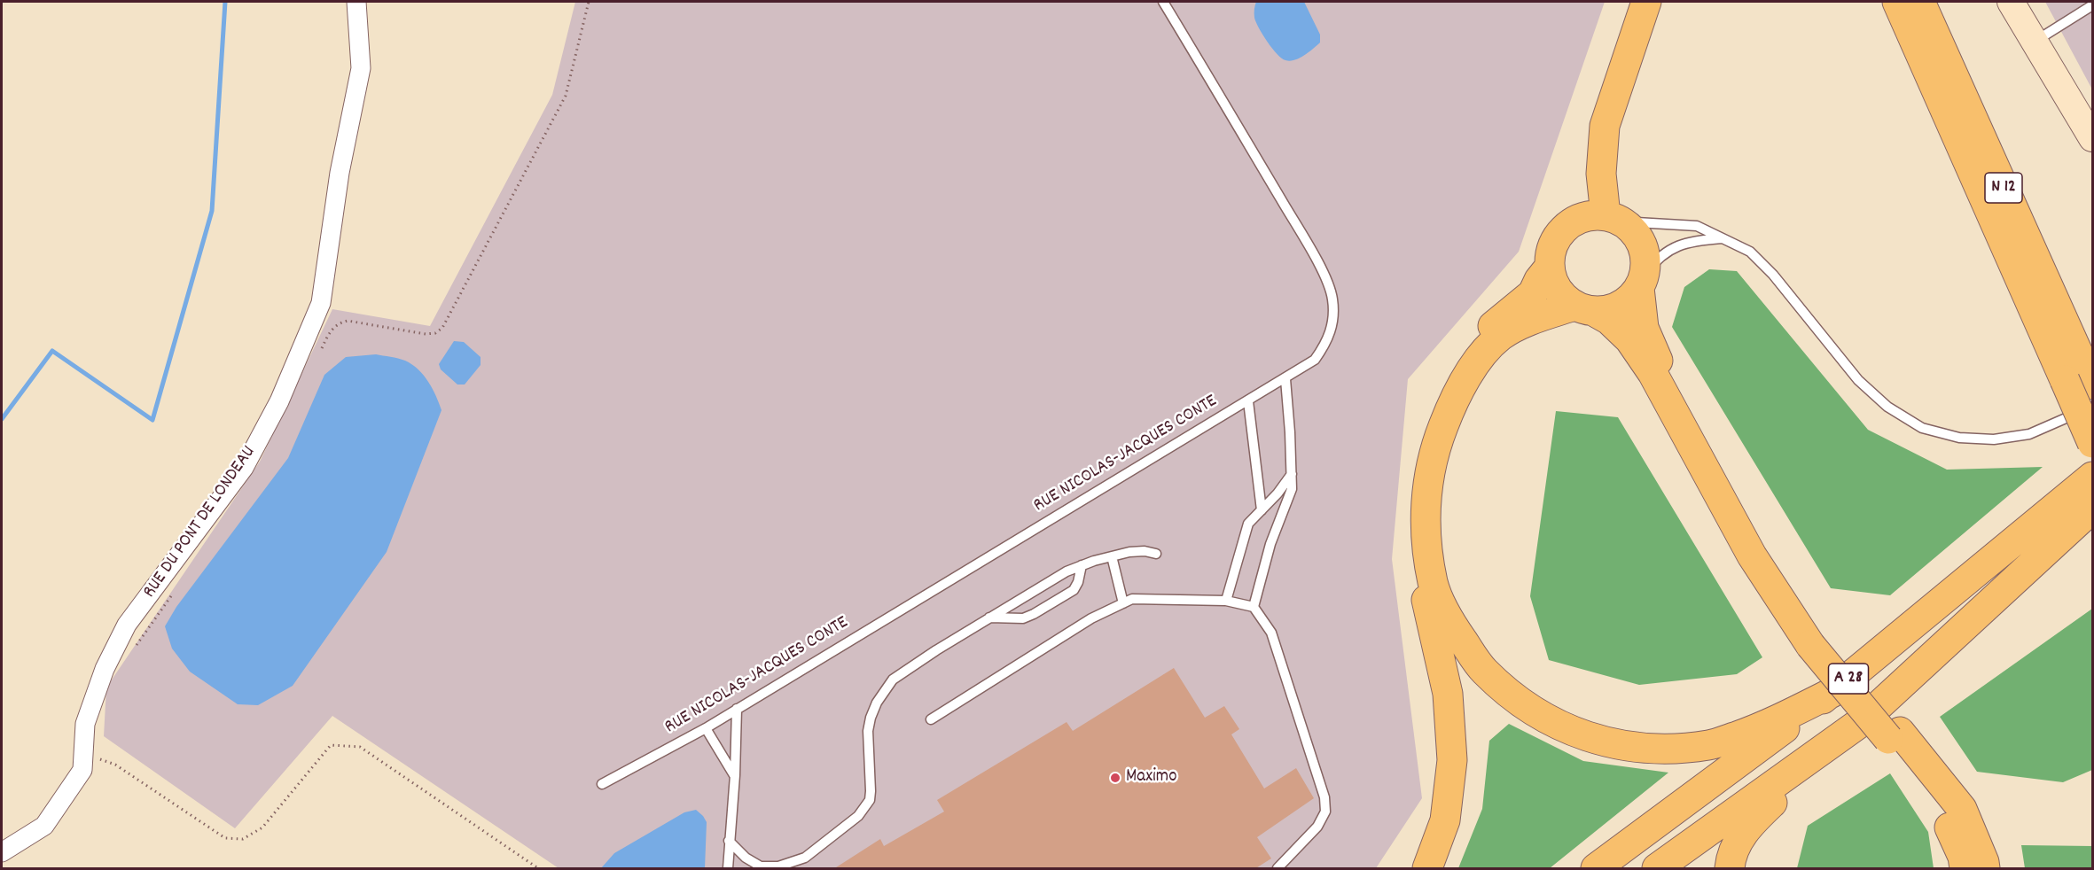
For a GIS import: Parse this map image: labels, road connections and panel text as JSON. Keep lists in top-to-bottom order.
{
  "streets": {
    "highway": ["N 12", "A 28"],
    "street": ["RUE DU PONT DE LONDEAU"],
    "lane": ["RUE NICOLAS-JACQUES CONTE"]
  },
  "places": ["Maximo"]
}
